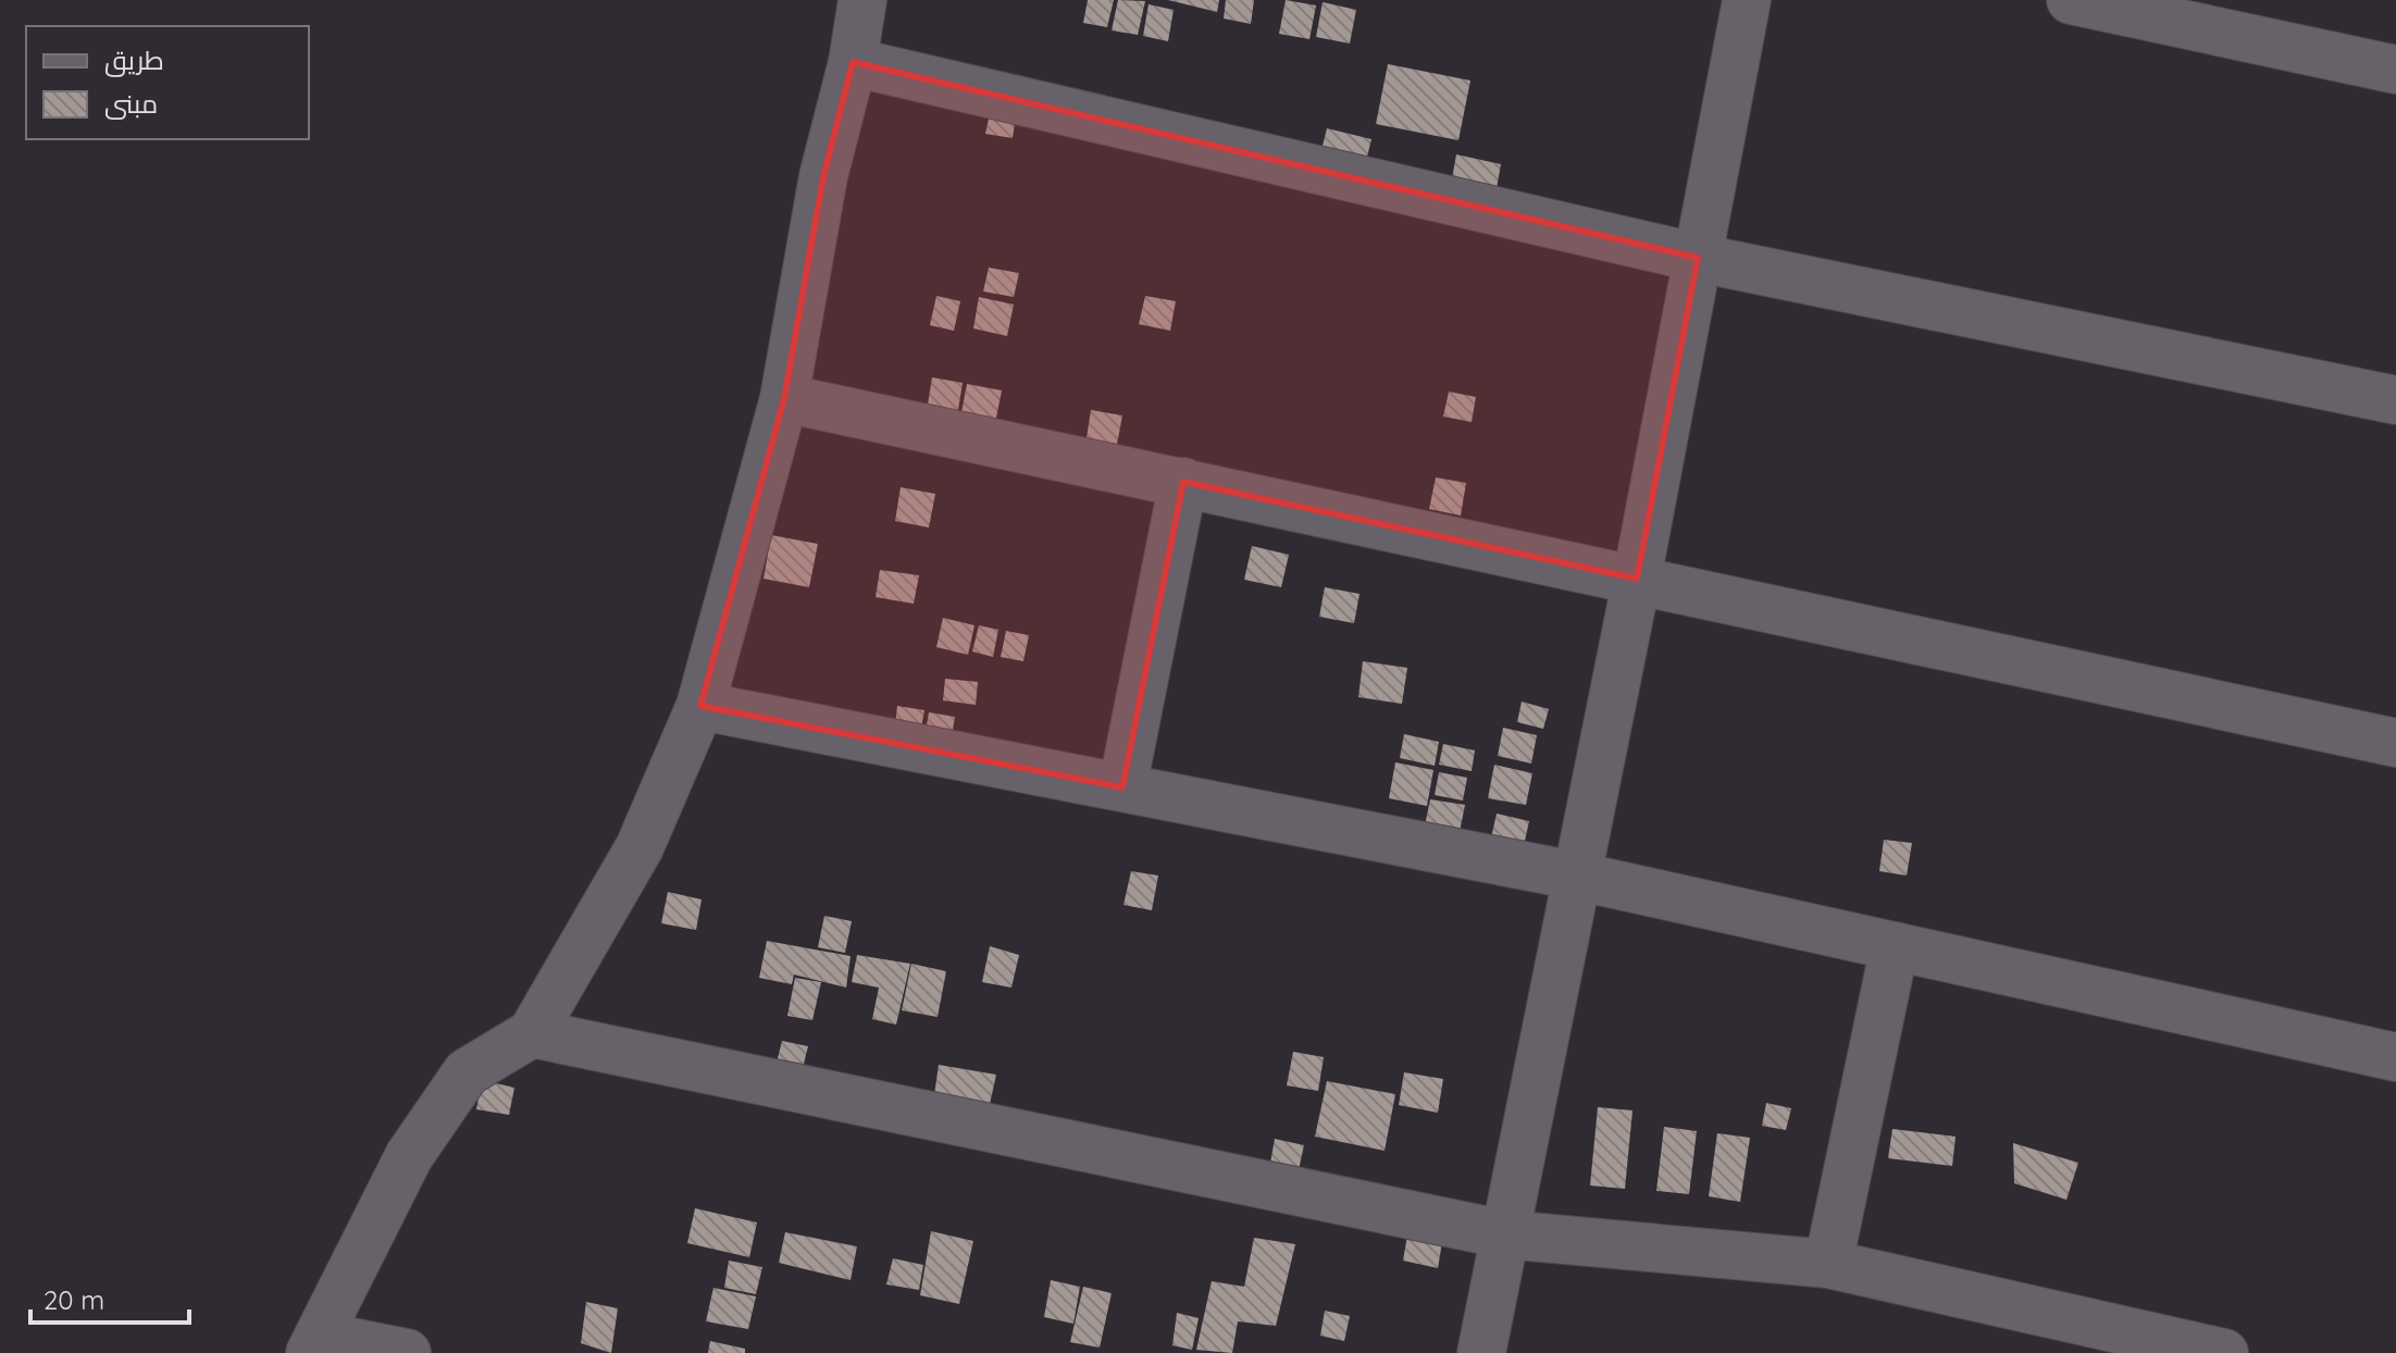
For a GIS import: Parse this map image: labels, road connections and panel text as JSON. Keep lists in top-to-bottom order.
{
  "legend": ["طريق", "مبنى"],
  "scale_bar": "20 m"
}
